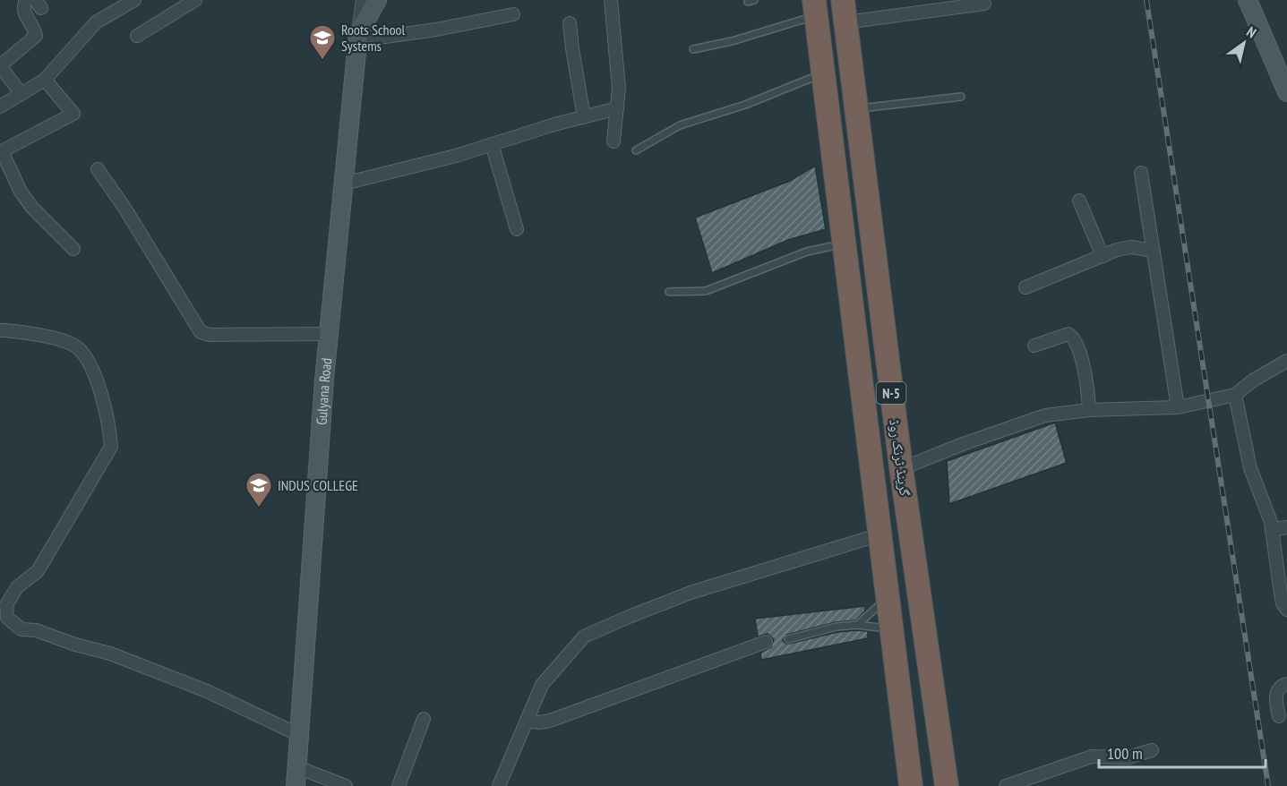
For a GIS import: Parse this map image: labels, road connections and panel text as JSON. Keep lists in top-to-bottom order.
{
  "streets": {
    "highway": ["N-5", "گرینڈ ٹرنک روڈ"],
    "main road": ["Gulyana Road"]
  },
  "places": {
    "school or university": ["Roots School Systems", "INDUS COLLEGE"]
  },
  "scale_bar": "100 m",
  "north": "top right"
}
